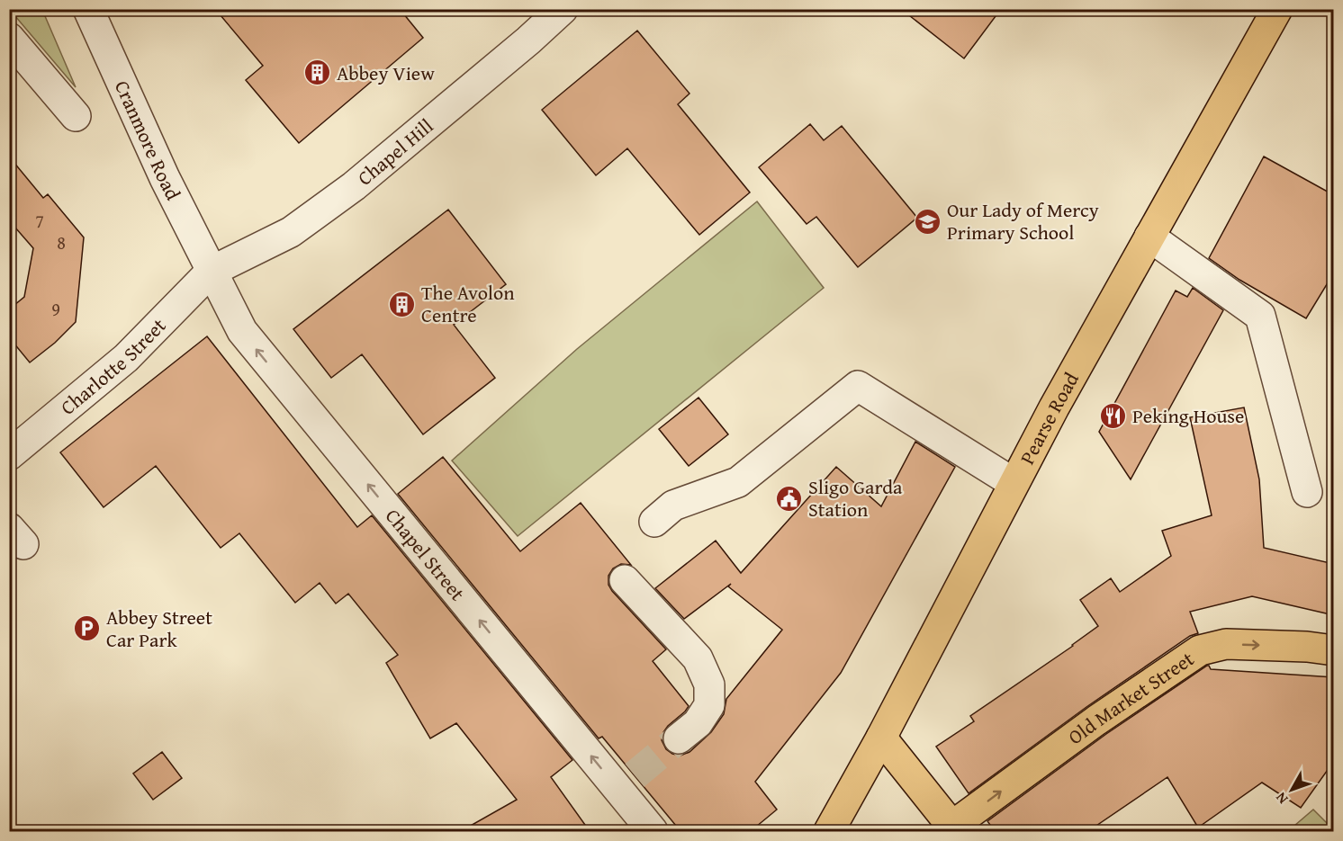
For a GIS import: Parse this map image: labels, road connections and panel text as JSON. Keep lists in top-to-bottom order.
{
  "streets": {
    "main road": ["Pearse Road", "Old Market Street"],
    "street": [
      "Cranmore Road",
      "Chapel Hill",
      "Charlotte Street",
      "Chapel Street"
    ]
  },
  "crossings": [
    ["Cranmore Road", "Chapel Hill"],
    ["Cranmore Road", "Charlotte Street"],
    ["Cranmore Road", "Chapel Street"],
    ["Chapel Hill", "Charlotte Street"],
    ["Chapel Hill", "Chapel Street"],
    ["Charlotte Street", "Chapel Street"],
    ["Pearse Road", "Old Market Street"]
  ],
  "one_way": ["Chapel Street", "Old Market Street"],
  "places": {
    "building": ["Abbey View", "The Avolon Centre"],
    "school or university": ["Our Lady of Mercy Primary School"],
    "restaurant": ["Peking House"],
    "public building": ["Sligo Garda Station"],
    "parking": ["Abbey Street Car Park"]
  },
  "house_numbers": ["7", "8", "9"],
  "north": "bottom left"
}
